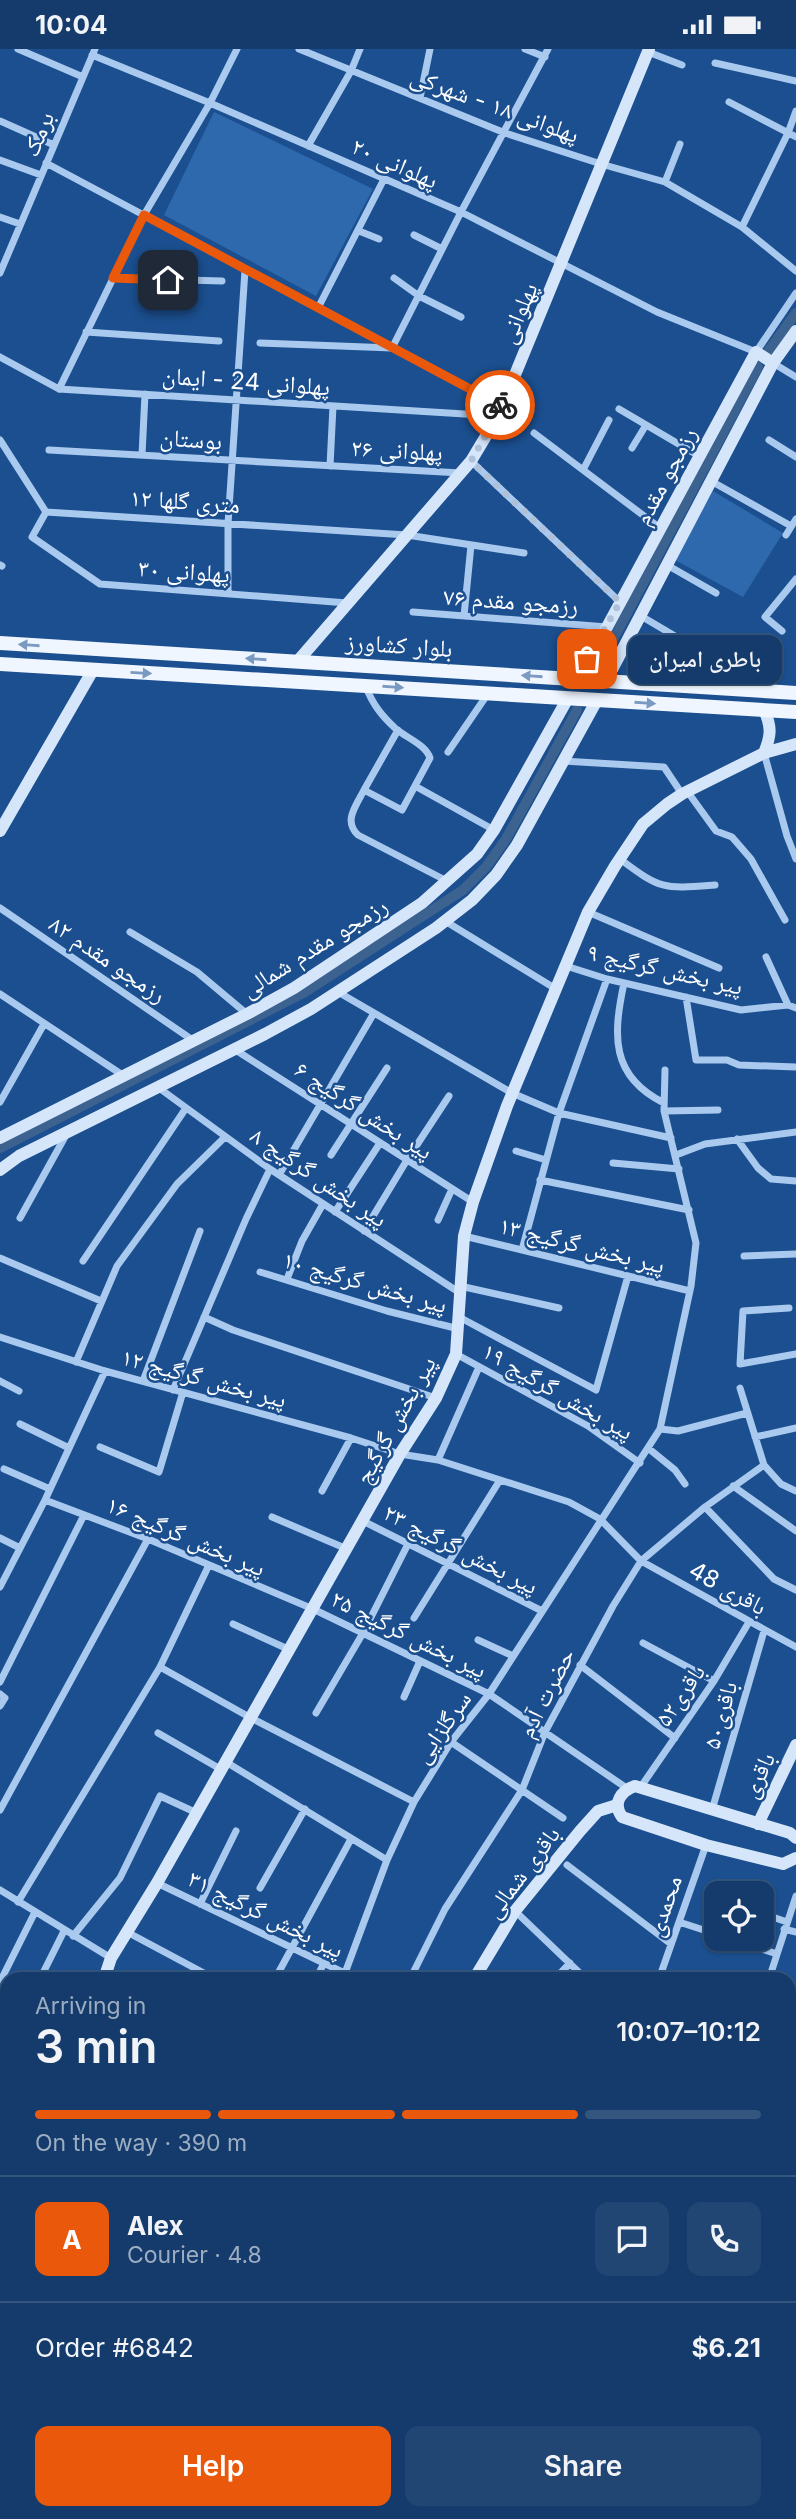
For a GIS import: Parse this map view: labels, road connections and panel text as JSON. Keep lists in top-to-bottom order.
{
  "streets": {
    "main road": ["بلوار کشاورز"],
    "street": [
      "پهلوانی ۱۸ - شهرکی",
      "برمک",
      "پهلوانی ۲۰",
      "پهلوانی",
      "پهلوانی 24 - ایمان",
      "بوستان",
      "پهلوانی ۲۶",
      "رزمجو مقدم",
      "۱۲ متری گلها",
      "پهلوانی ۳۰",
      "رزمجو مقدم ۷۶",
      "رزمجو مقدم شمالی",
      "رزمجو مقدم ۸۲",
      "پیر بخش گرگیج ۹",
      "پیر بخش گرگیج ۶",
      "پیر بخش گرگیج ۸",
      "پیر بخش گرگیج ۱۳",
      "پیر بخش گرگیج ۱۰",
      "پیر بخش گرگیج ۱۲",
      "پیر بخش گرگیج ۱۹",
      "پیر بخش گرگیج",
      "پیر بخش گرگیج ۱۶",
      "پیر بخش گرگیج ۲۳",
      "باقری 48",
      "پیر بخش گرگیج ۲۵",
      "حضرت آدم",
      "باقری۵۲",
      "باقری۵۰",
      "سرگلزایی",
      "باقری",
      "باقری شمالی",
      "محمدی",
      "پیر بخش گرگیج ۳۱"
    ]
  },
  "crossings": [
    ["پهلوانی ۱۸ - شهرکی", "پهلوانی"],
    ["برمک", "پهلوانی ۲۰"],
    ["پهلوانی ۲۰", "پهلوانی"],
    ["پهلوانی ۲۰", "رزمجو مقدم"],
    ["پهلوانی", "پهلوانی 24 - ایمان"],
    ["پهلوانی", "پهلوانی ۲۶"],
    ["پهلوانی", "۱۲ متری گلها"],
    ["پهلوانی", "پهلوانی ۳۰"],
    ["پهلوانی", "بلوار کشاورز"],
    ["بوستان", "پهلوانی ۲۶"],
    ["رزمجو مقدم", "رزمجو مقدم ۷۶"],
    ["رزمجو مقدم", "بلوار کشاورز"],
    ["۱۲ متری گلها", "پهلوانی ۳۰"],
    ["بلوار کشاورز", "رزمجو مقدم شمالی"],
    ["رزمجو مقدم شمالی", "رزمجو مقدم ۸۲"],
    ["پیر بخش گرگیج ۹", "پیر بخش گرگیج"],
    ["پیر بخش گرگیج ۶", "پیر بخش گرگیج"],
    ["پیر بخش گرگیج ۸", "پیر بخش گرگیج"],
    ["پیر بخش گرگیج ۱۳", "پیر بخش گرگیج ۱۰"],
    ["پیر بخش گرگیج ۱۳", "پیر بخش گرگیج"],
    ["پیر بخش گرگیج ۱۰", "پیر بخش گرگیج"],
    ["پیر بخش گرگیج ۱۲", "پیر بخش گرگیج"],
    ["پیر بخش گرگیج ۱۲", "باقری 48"],
    ["پیر بخش گرگیج ۱۹", "پیر بخش گرگیج"],
    ["پیر بخش گرگیج ۱۹", "سرگلزایی"],
    ["پیر بخش گرگیج", "پیر بخش گرگیج ۱۶"],
    ["پیر بخش گرگیج", "پیر بخش گرگیج ۲۳"],
    ["پیر بخش گرگیج", "پیر بخش گرگیج ۲۵"],
    ["پیر بخش گرگیج", "پیر بخش گرگیج ۳۱"],
    ["پیر بخش گرگیج ۱۶", "پیر بخش گرگیج ۲۵"],
    ["پیر بخش گرگیج ۲۳", "سرگلزایی"],
    ["باقری 48", "حضرت آدم"],
    ["باقری 48", "باقری۵۲"],
    ["باقری 48", "باقری۵۰"],
    ["باقری 48", "سرگلزایی"],
    ["پیر بخش گرگیج ۲۵", "حضرت آدم"],
    ["پیر بخش گرگیج ۲۵", "باقری۵۲"],
    ["پیر بخش گرگیج ۲۵", "سرگلزایی"]
  ],
  "places": ["باطری امیران"],
  "page": {
    "status": "10:04",
    "bubble": "باطری امیران",
    "heading": ["3 min", "Arriving in", "10:07–10:12"],
    "panel": [
      "Alex",
      "Courier · 4.8",
      "Order #6842",
      "$6.21"
    ],
    "bar": "On the way · 390 m",
    "round": "A",
    "buttons": ["Help", "Share"]
  }
}
